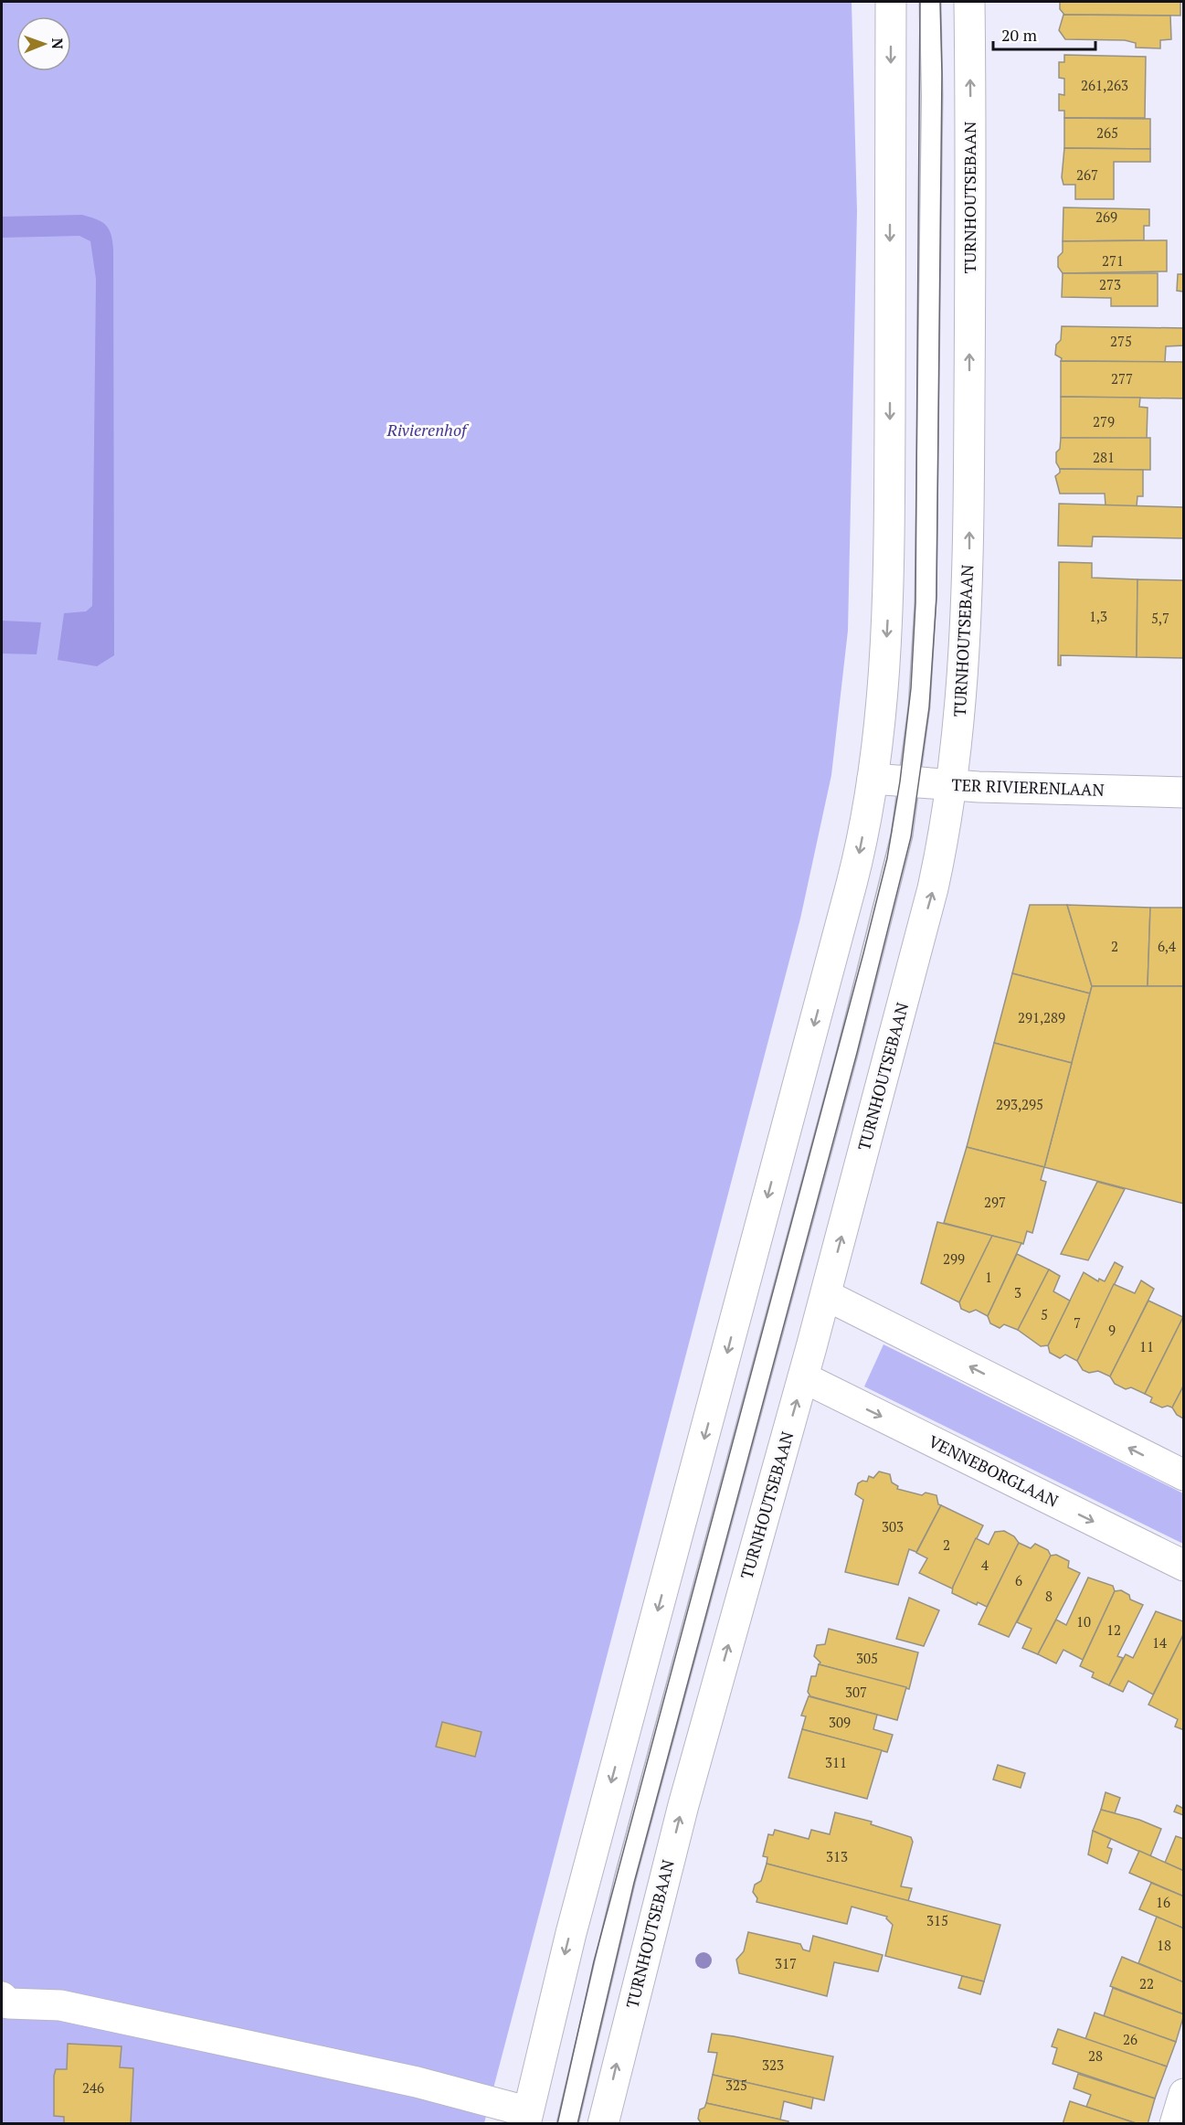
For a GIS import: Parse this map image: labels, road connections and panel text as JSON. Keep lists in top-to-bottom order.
{
  "streets": {
    "main road": ["TURNHOUTSEBAAN", "TER RIVIERENLAAN", "VENNEBORGLAAN"]
  },
  "crossings": [
    ["TURNHOUTSEBAAN", "TER RIVIERENLAAN"],
    ["TURNHOUTSEBAAN", "VENNEBORGLAAN"]
  ],
  "parks": ["Rivierenhof"],
  "house_numbers": [
    "261,263",
    "265",
    "267",
    "269",
    "271",
    "273",
    "275",
    "277",
    "279",
    "281",
    "1,3",
    "5,7",
    "2",
    "6,4",
    "291,289",
    "293,295",
    "297",
    "299",
    "1",
    "3",
    "5",
    "7",
    "9",
    "11",
    "303",
    "2",
    "4",
    "6",
    "8",
    "10",
    "12",
    "14",
    "305",
    "307",
    "309",
    "311",
    "313",
    "16",
    "315",
    "18",
    "317",
    "22",
    "26",
    "28",
    "323",
    "325",
    "246"
  ],
  "scale_bar": "20 m",
  "north": "right"
}
